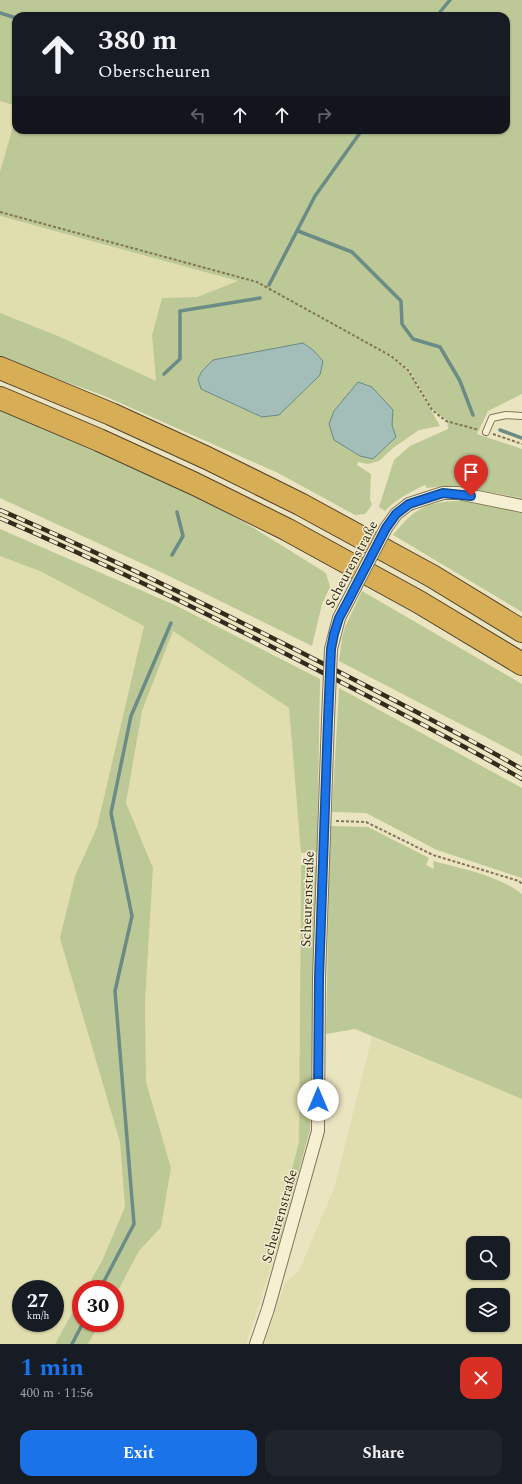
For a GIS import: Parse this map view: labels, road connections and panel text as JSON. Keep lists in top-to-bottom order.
{
  "streets": {
    "street": ["Scheurenstraße"]
  },
  "page": {
    "turn": ["380 m", "Oberscheuren"],
    "speed": "27 km/h",
    "limit": "30",
    "heading": ["1 min", "400 m · 11:56"],
    "buttons": ["Exit", "Share"]
  }
}
